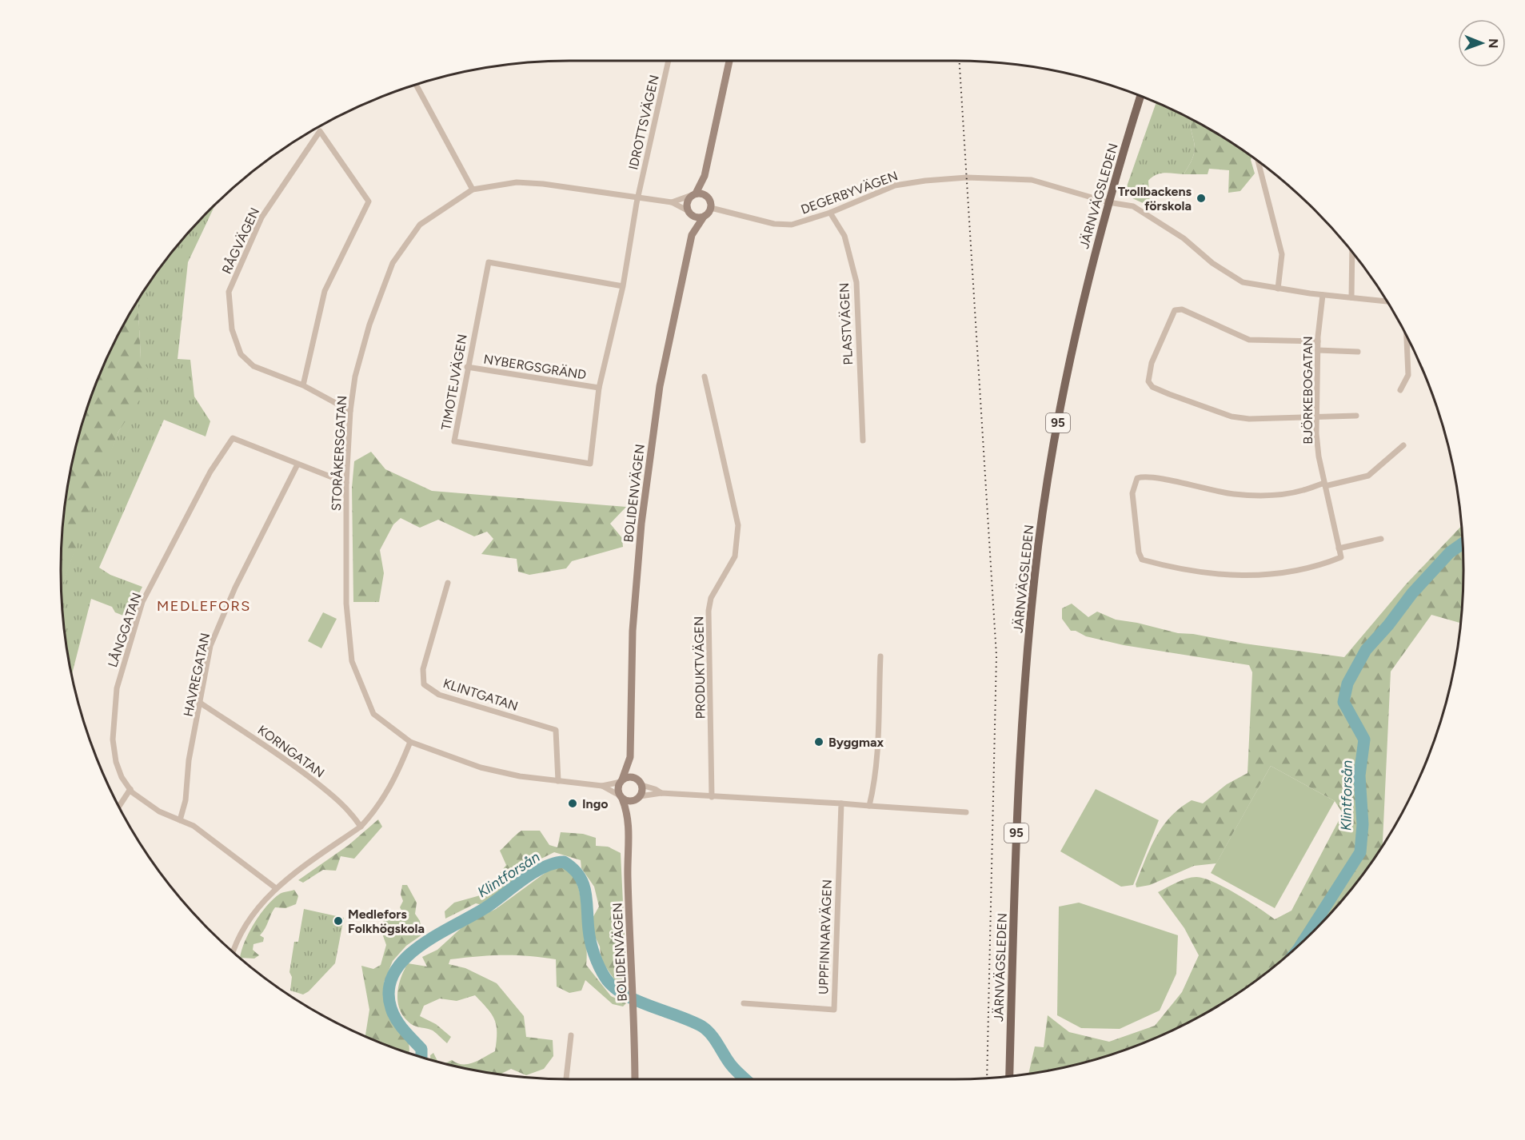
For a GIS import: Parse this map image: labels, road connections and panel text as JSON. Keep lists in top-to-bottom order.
{
  "streets": {
    "main road": ["JÄRNVÄGSLEDEN", "95", "BOLIDENVÄGEN"],
    "street": [
      "IDROTTSVÄGEN",
      "DEGERBYVÄGEN",
      "RÅGVÄGEN",
      "PLASTVÄGEN",
      "NYBERGSGRÄND",
      "TIMOTEJVÄGEN",
      "BJÖRKEBOGATAN",
      "STORÅKERSGATAN",
      "LÅNGGATAN",
      "PRODUKTVÄGEN",
      "HAVREGATAN",
      "KLINTGATAN",
      "KORNGATAN",
      "UPPFINNARVÄGEN"
    ]
  },
  "crossings": [
    ["IDROTTSVÄGEN", "TIMOTEJVÄGEN"],
    ["IDROTTSVÄGEN", "STORÅKERSGATAN"],
    ["DEGERBYVÄGEN", "JÄRNVÄGSLEDEN"],
    ["DEGERBYVÄGEN", "PLASTVÄGEN"],
    ["DEGERBYVÄGEN", "BJÖRKEBOGATAN"],
    ["DEGERBYVÄGEN", "STORÅKERSGATAN"],
    ["DEGERBYVÄGEN", "BOLIDENVÄGEN"],
    ["RÅGVÄGEN", "STORÅKERSGATAN"],
    ["NYBERGSGRÄND", "TIMOTEJVÄGEN"],
    ["TIMOTEJVÄGEN", "STORÅKERSGATAN"],
    ["STORÅKERSGATAN", "BOLIDENVÄGEN"],
    ["STORÅKERSGATAN", "LÅNGGATAN"],
    ["STORÅKERSGATAN", "KLINTGATAN"],
    ["LÅNGGATAN", "HAVREGATAN"],
    ["HAVREGATAN", "KORNGATAN"]
  ],
  "districts": ["MEDLEFORS"],
  "water": ["Klintforsån"],
  "places": [
    "Trollbackens förskola",
    "Byggmax",
    "Ingo",
    "Medlefors Folkhögskola"
  ],
  "north": "right"
}
